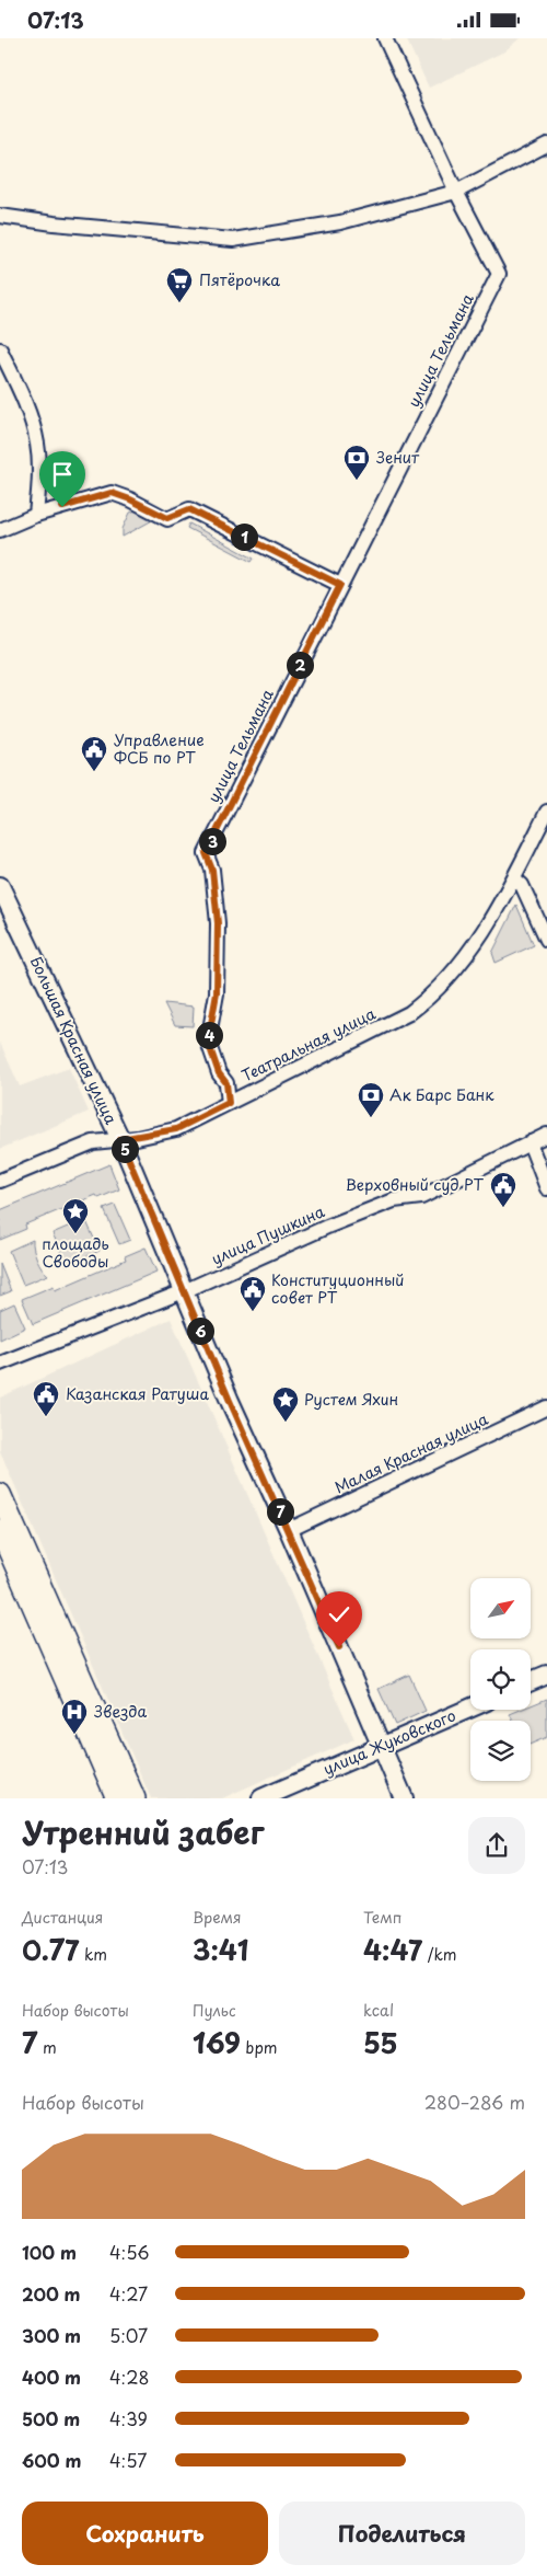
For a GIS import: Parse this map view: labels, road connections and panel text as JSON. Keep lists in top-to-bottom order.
{
  "streets": {
    "street": [
      "улица Тельмана",
      "Большая Красная улица",
      "Театральная улица",
      "улица Пушкина",
      "Малая Красная улица",
      "улица Жуковского"
    ]
  },
  "crossings": [
    ["улица Тельмана", "Театральная улица"],
    ["Большая Красная улица", "Театральная улица"],
    ["Большая Красная улица", "улица Пушкина"],
    ["Большая Красная улица", "Малая Красная улица"],
    ["Большая Красная улица", "улица Жуковского"]
  ],
  "places": {
    "supermarket": ["Пятёрочка"],
    "bank": ["Зенит", "Ак Барс Банк"],
    "public building": [
      "Управление ФСБ по РТ",
      "Верховный суд РТ",
      "Конституционный совет РТ",
      "Казанская Ратуша"
    ],
    "place": ["площадь Свободы", "Рустем Яхин"],
    "hospital": ["Звезда"]
  },
  "north": "top right",
  "page": {
    "status": "07:13",
    "pins": [
      "1",
      "2",
      "3",
      "4",
      "5",
      "6",
      "7"
    ],
    "heading": ["Утренний забег", "07:13"],
    "stats": [
      ["Дистанция", "0.77 km"],
      ["Время", "3:41"],
      ["Темп", "4:47 /km"],
      ["Набор высоты", "7 m"],
      ["Пульс", "169 bpm"],
      ["kcal", "55"]
    ],
    "chart": ["Набор высоты", "280–286 m"],
    "list": [
      {
        "name": "100 m",
        "note": "4:56"
      },
      {
        "name": "200 m",
        "note": "4:27"
      },
      {
        "name": "300 m",
        "note": "5:07"
      },
      {
        "name": "400 m",
        "note": "4:28"
      },
      {
        "name": "500 m",
        "note": "4:39"
      },
      {
        "name": "600 m",
        "note": "4:57"
      }
    ],
    "buttons": ["Сохранить", "Поделиться"]
  }
}
